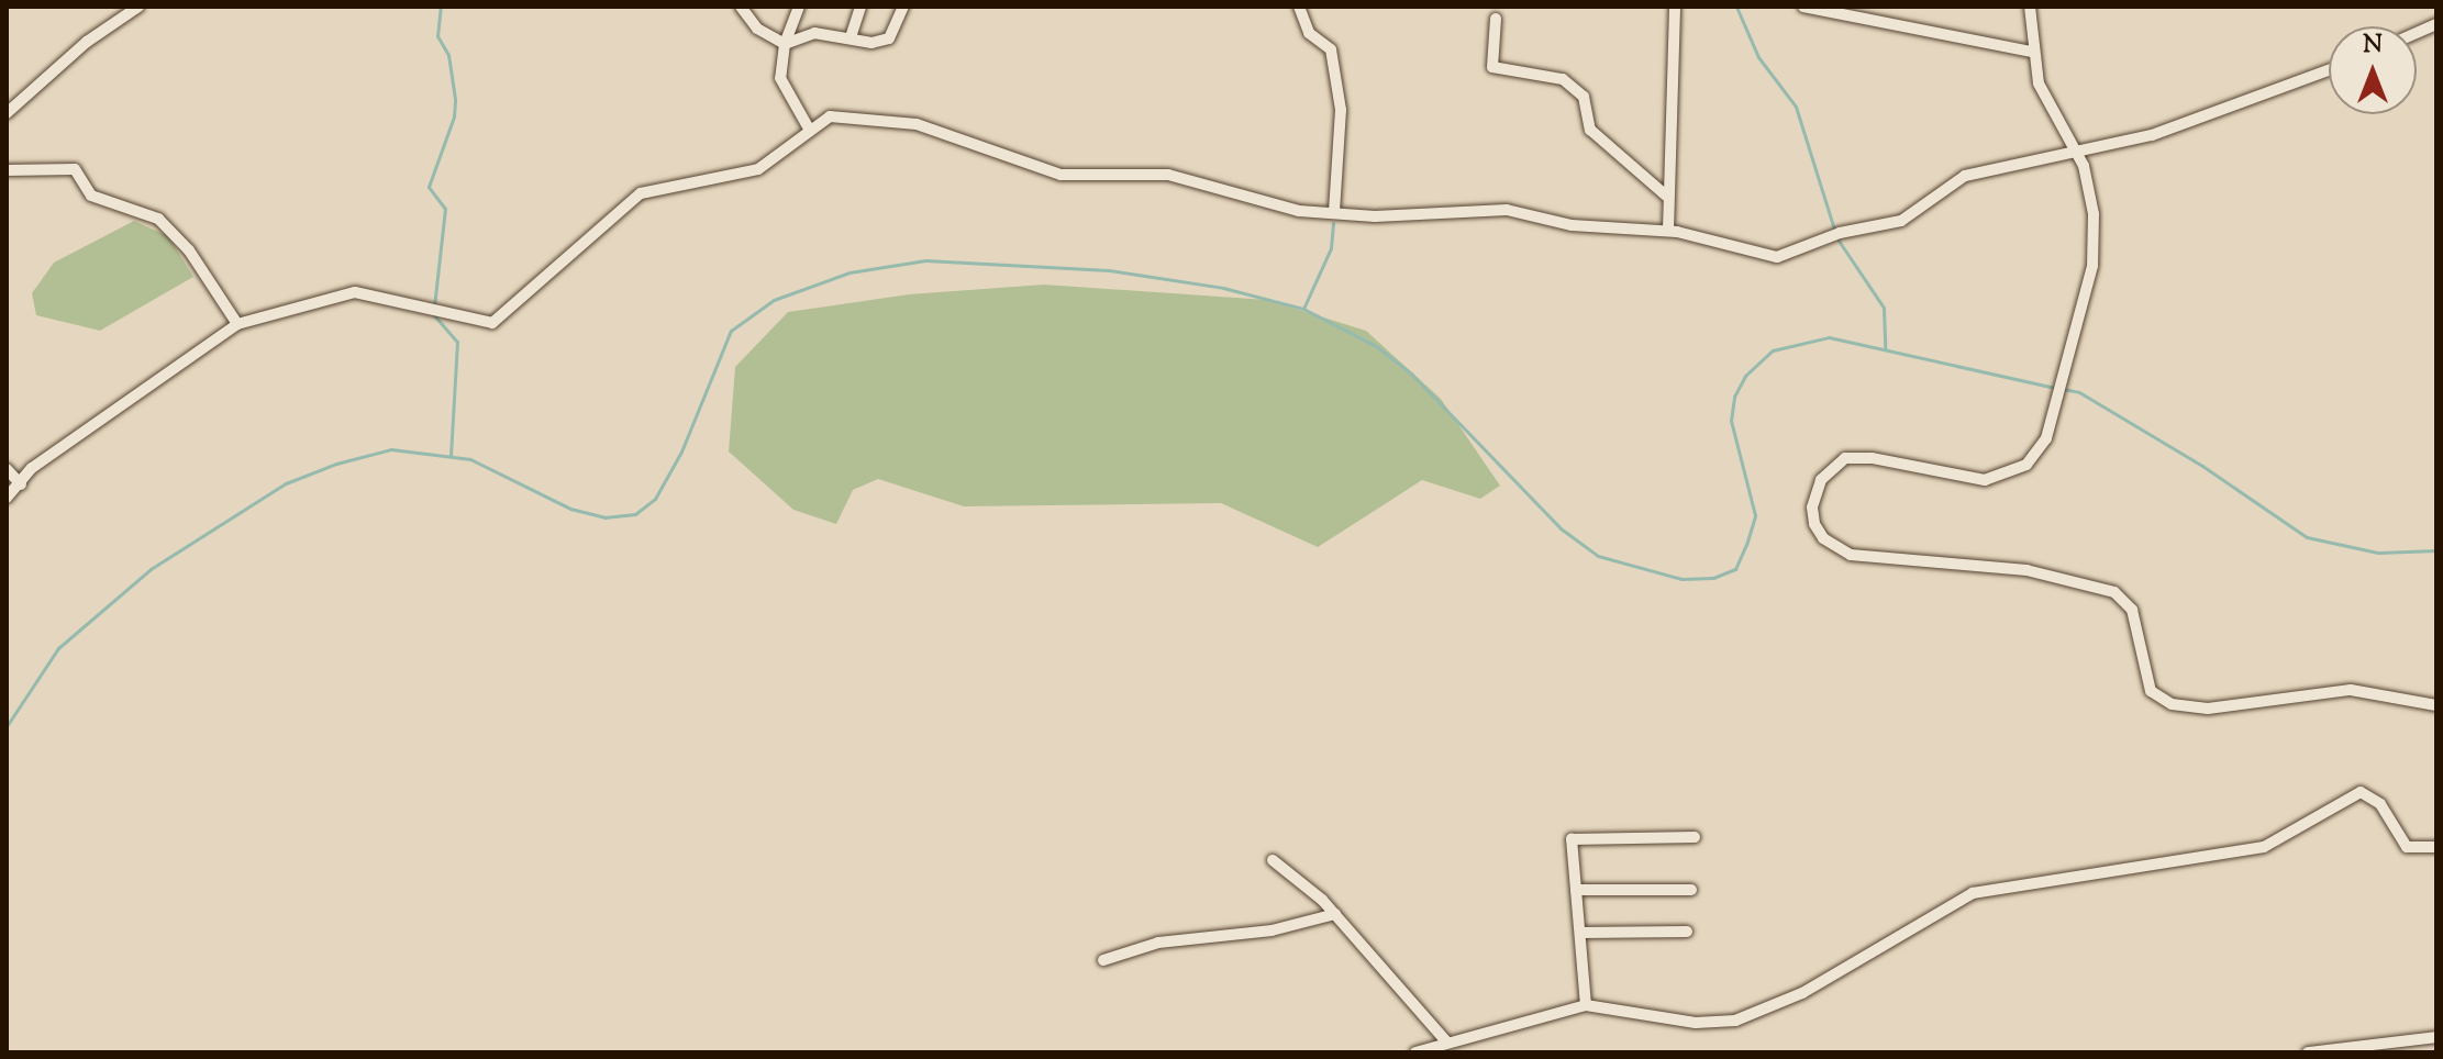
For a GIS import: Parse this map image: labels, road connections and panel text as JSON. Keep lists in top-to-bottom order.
{
  "north": "top"
}
